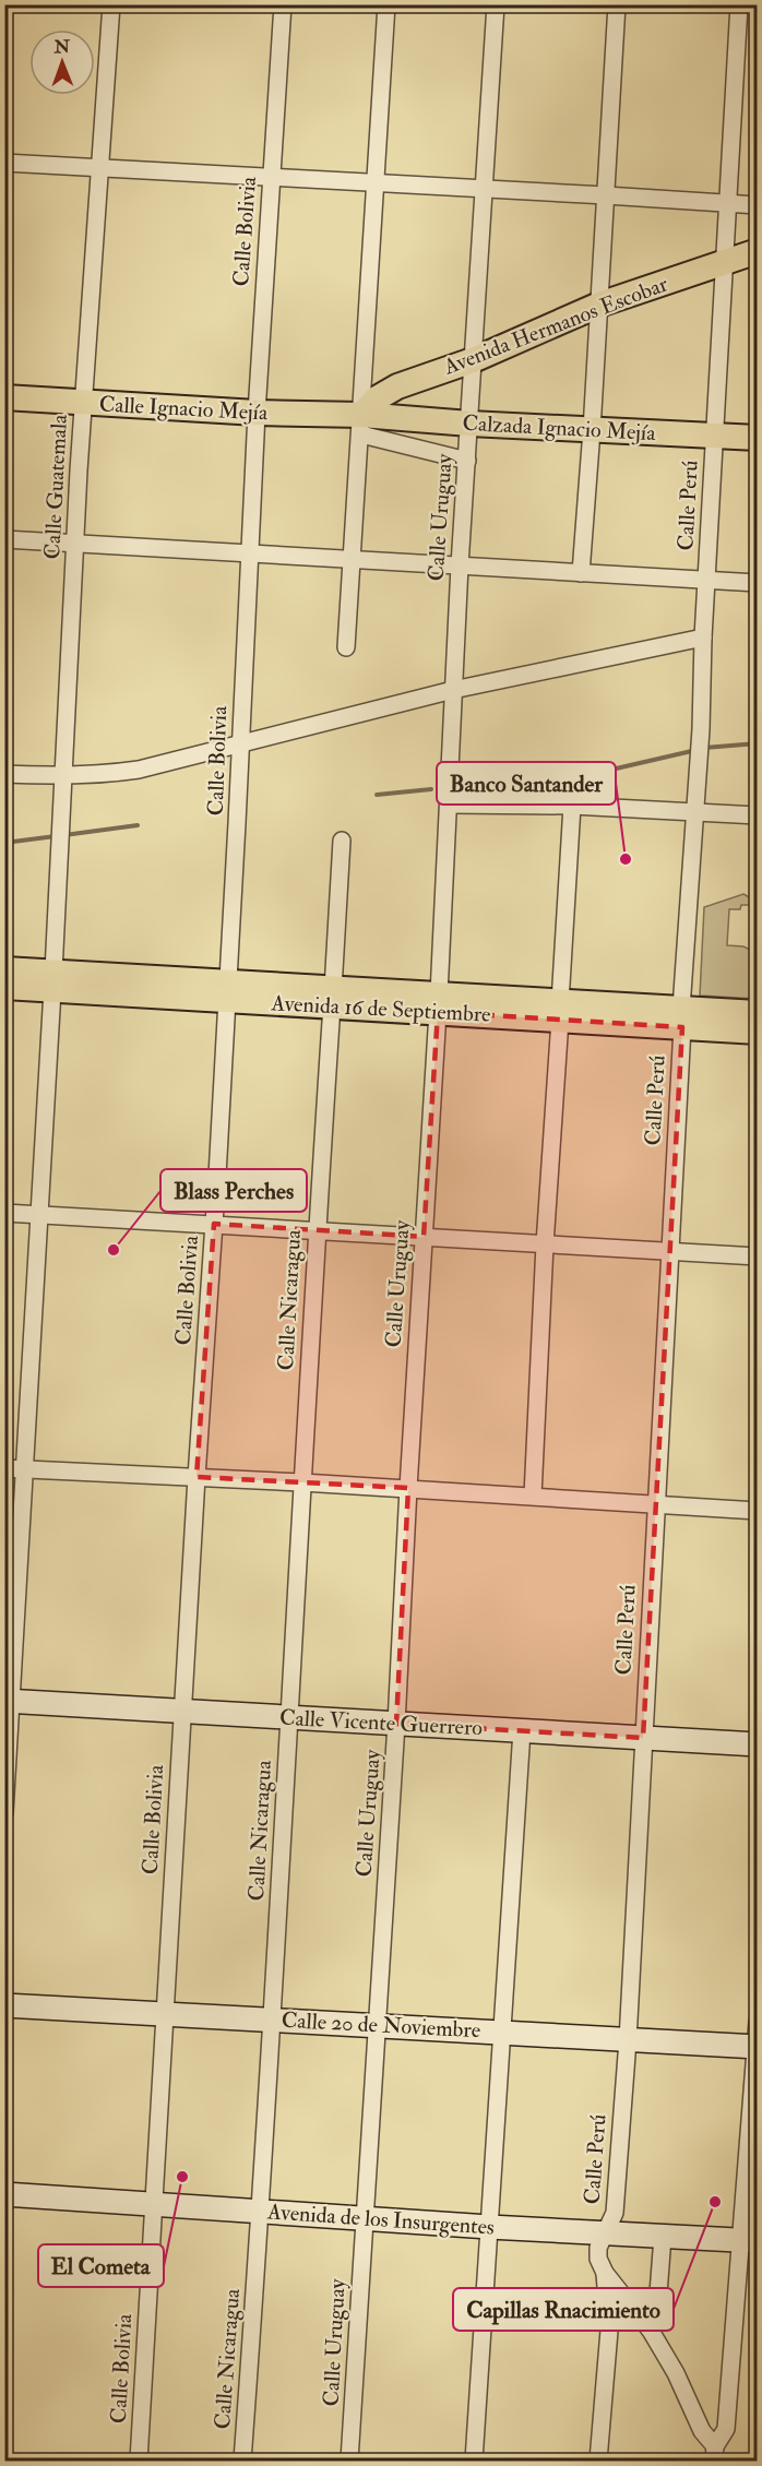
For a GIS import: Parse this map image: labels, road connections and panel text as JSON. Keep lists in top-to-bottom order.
{
  "streets": {
    "main road": [
      "Avenida Hermanos Escobar",
      "Calle Ignacio Mejía",
      "Calzada Ignacio Mejía",
      "Avenida 16 de Septiembre",
      "Calle Vicente Guerrero",
      "Calle 20 de Noviembre",
      "Avenida de los Insurgentes"
    ],
    "street": [
      "Calle Bolivia",
      "Calle Guatemala",
      "Calle Perú",
      "Calle Uruguay",
      "Calle Nicaragua"
    ]
  },
  "crossings": [
    ["Calle Bolivia", "Calle Ignacio Mejía"],
    ["Calle Bolivia", "Avenida 16 de Septiembre"],
    ["Calle Bolivia", "Calle Vicente Guerrero"],
    ["Calle Bolivia", "Calle 20 de Noviembre"],
    ["Calle Bolivia", "Avenida de los Insurgentes"],
    ["Avenida Hermanos Escobar", "Calle Ignacio Mejía"],
    ["Avenida Hermanos Escobar", "Calzada Ignacio Mejía"],
    ["Avenida Hermanos Escobar", "Calle Perú"],
    ["Avenida Hermanos Escobar", "Calle Uruguay"],
    ["Calle Ignacio Mejía", "Calzada Ignacio Mejía"],
    ["Calle Ignacio Mejía", "Calle Guatemala"],
    ["Calzada Ignacio Mejía", "Calle Perú"],
    ["Calzada Ignacio Mejía", "Calle Uruguay"],
    ["Calle Guatemala", "Avenida 16 de Septiembre"],
    ["Calle Guatemala", "Calle Vicente Guerrero"],
    ["Calle Perú", "Avenida 16 de Septiembre"],
    ["Calle Perú", "Calle Vicente Guerrero"],
    ["Calle Perú", "Calle 20 de Noviembre"],
    ["Calle Perú", "Avenida de los Insurgentes"],
    ["Calle Uruguay", "Avenida 16 de Septiembre"],
    ["Calle Uruguay", "Calle Vicente Guerrero"],
    ["Calle Uruguay", "Calle 20 de Noviembre"],
    ["Calle Uruguay", "Avenida de los Insurgentes"],
    ["Avenida 16 de Septiembre", "Calle Nicaragua"],
    ["Calle Nicaragua", "Calle Vicente Guerrero"],
    ["Calle Nicaragua", "Calle 20 de Noviembre"],
    ["Calle Nicaragua", "Avenida de los Insurgentes"]
  ],
  "places": [
    "Banco Santander",
    "Blass Perches",
    "El Cometa",
    "Capillas Rnacimiento"
  ],
  "north": "top"
}
